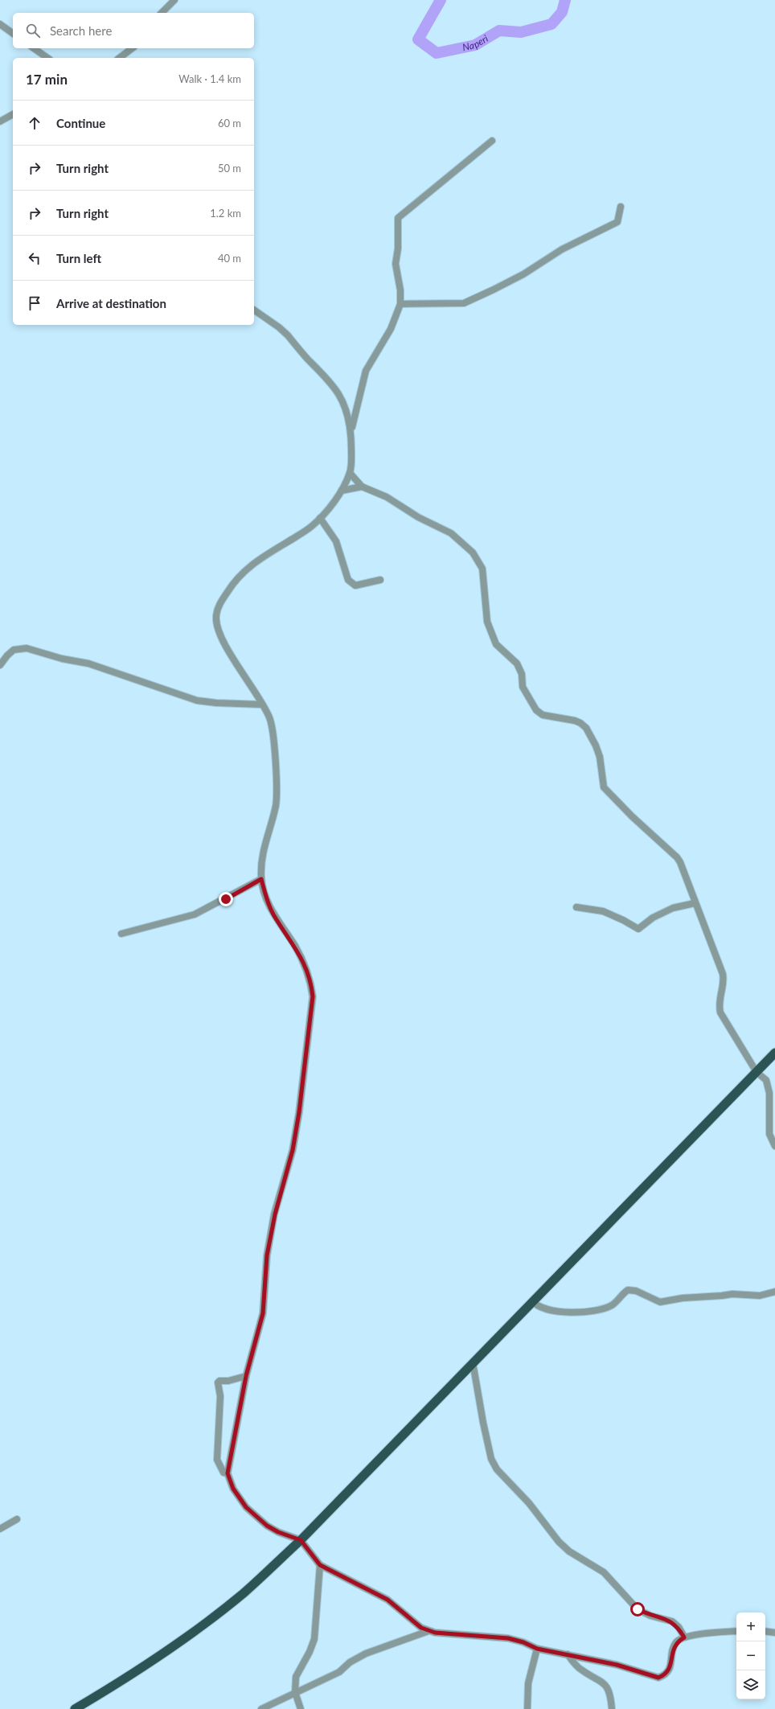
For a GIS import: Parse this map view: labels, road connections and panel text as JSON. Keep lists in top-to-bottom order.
{
  "water": ["Naperi"],
  "page": {
    "search": "Search here",
    "heading": ["17 min", "Walk · 1.4 km"],
    "list": [
      ["Continue", "60 m"],
      ["Turn right", "50 m"],
      ["Turn right", "1.2 km"],
      ["Turn left", "40 m"],
      "Arrive at destination"
    ],
    "map_buttons": ["+", "−"]
  }
}
